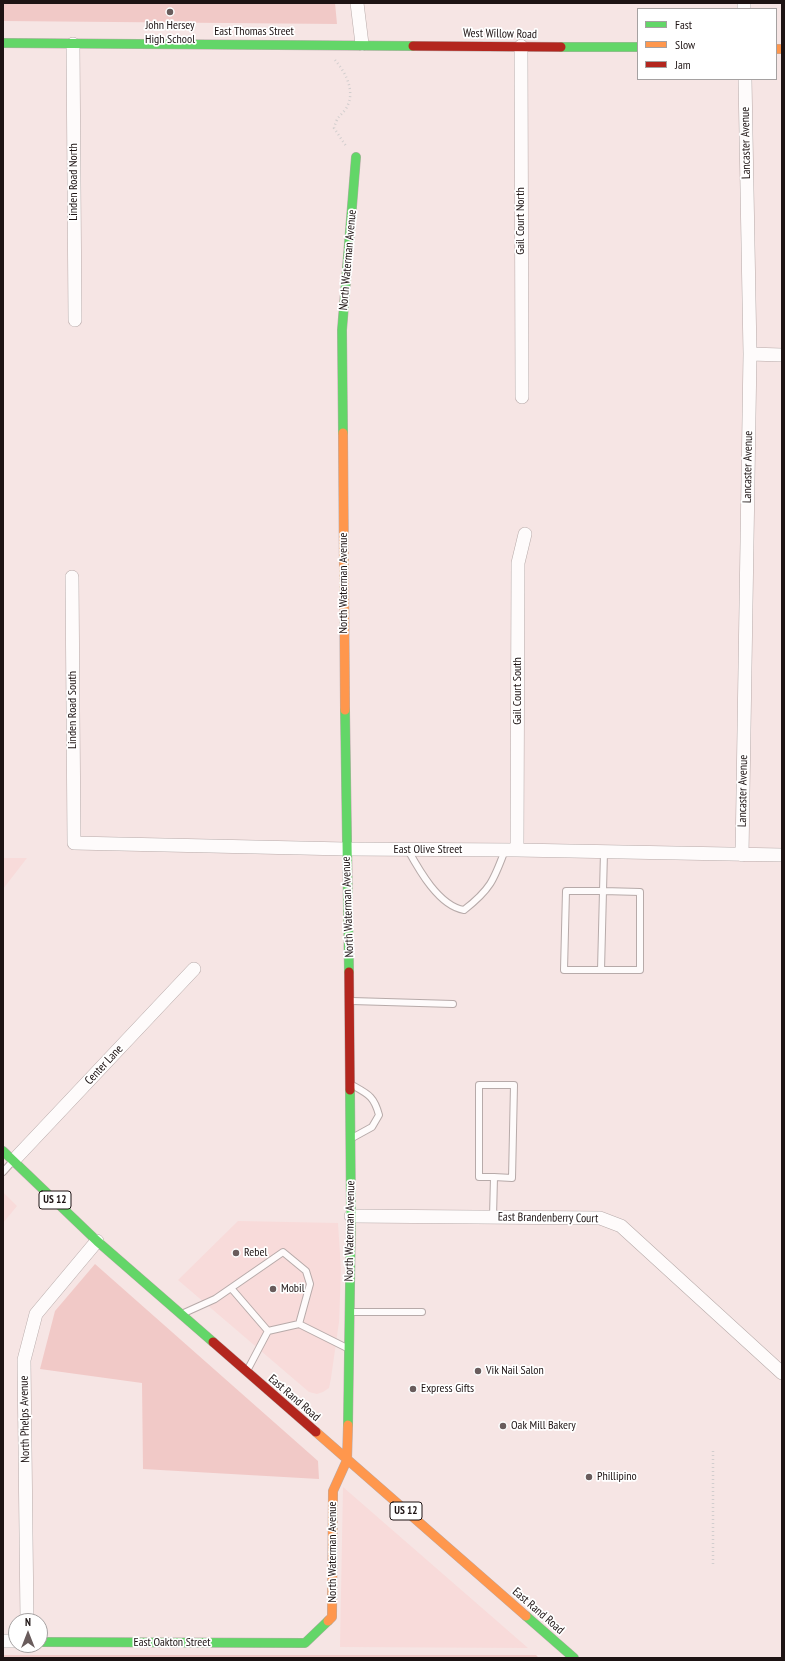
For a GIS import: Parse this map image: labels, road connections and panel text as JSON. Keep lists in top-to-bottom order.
{
  "streets": {
    "street": [
      "East Thomas Street",
      "West Willow Road",
      "Lancaster Avenue",
      "Linden Road North",
      "Gail Court North",
      "North Waterman Avenue",
      "Gail Court South",
      "Linden Road South",
      "East Olive Street",
      "Center Lane",
      "US 12",
      "East Brandenberry Court",
      "East Rand Road",
      "North Phelps Avenue",
      "East Oakton Street"
    ]
  },
  "crossings": [
    ["East Thomas Street", "West Willow Road"],
    ["East Thomas Street", "Linden Road North"],
    ["West Willow Road", "Gail Court North"],
    ["Lancaster Avenue", "East Olive Street"],
    ["North Waterman Avenue", "East Olive Street"],
    ["North Waterman Avenue", "East Brandenberry Court"],
    ["North Waterman Avenue", "East Rand Road"],
    ["North Waterman Avenue", "East Oakton Street"],
    ["Gail Court South", "East Olive Street"],
    ["Linden Road South", "East Olive Street"],
    ["Center Lane", "East Rand Road"],
    ["East Rand Road", "North Phelps Avenue"]
  ],
  "places": [
    "John Hersey High School",
    "Rebel",
    "Mobil",
    "Vik Nail Salon",
    "Express Gifts",
    "Oak Mill Bakery",
    "Phillipino"
  ],
  "legend": ["Fast", "Slow", "Jam"],
  "north": "top"
}
